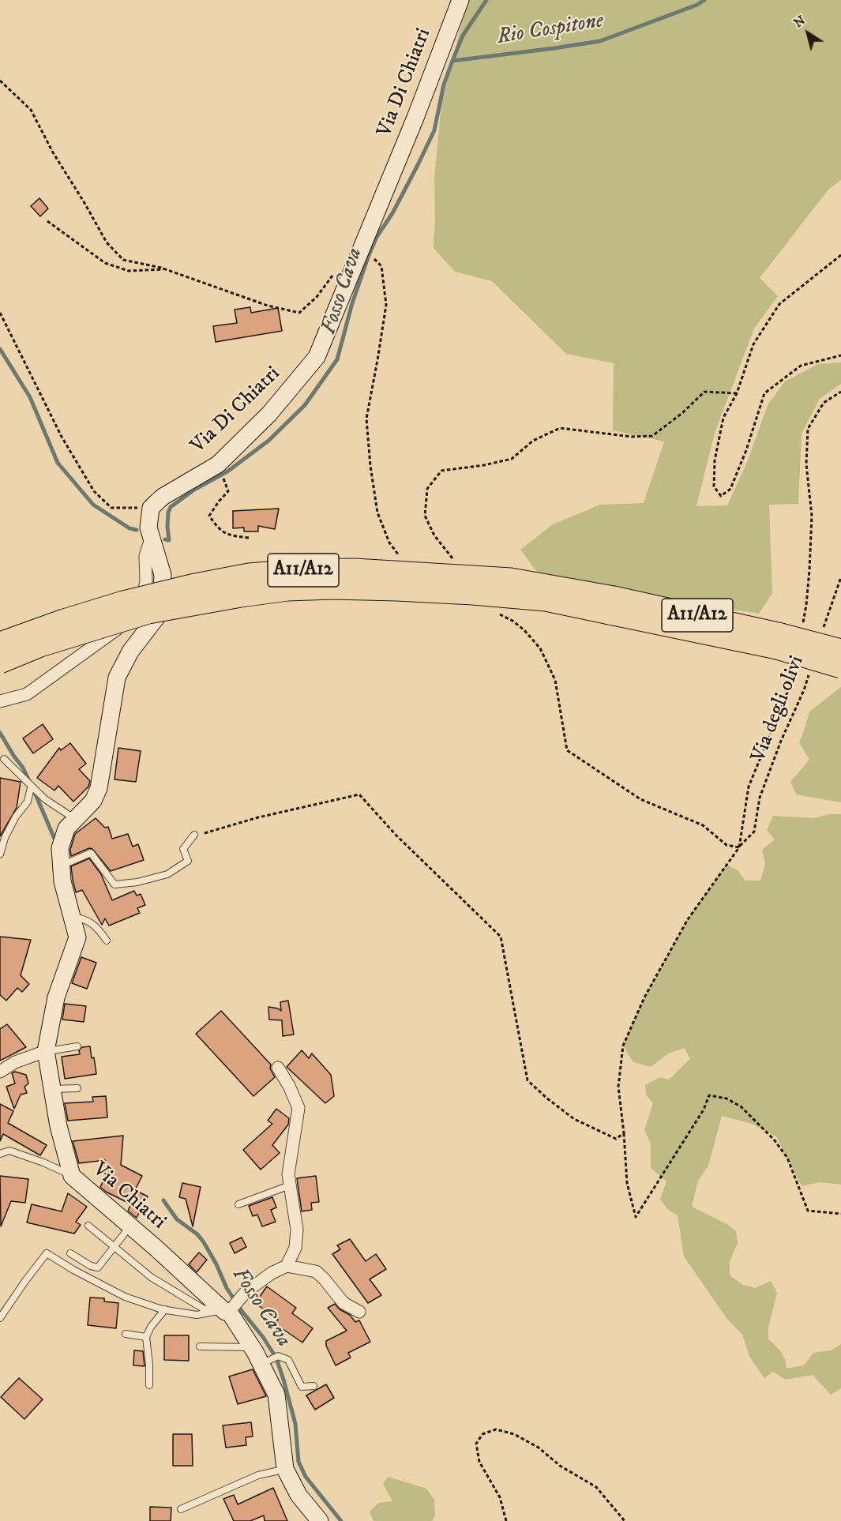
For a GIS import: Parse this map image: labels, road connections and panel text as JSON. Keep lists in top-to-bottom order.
{
  "streets": {
    "highway": ["A11/A12"],
    "street": ["Via Di Chiatri", "Via Chiatri"],
    "path": ["Via degli olivi"]
  },
  "water": ["Rio Cospitone", "Fosso Cava"],
  "north": "top left"
}
